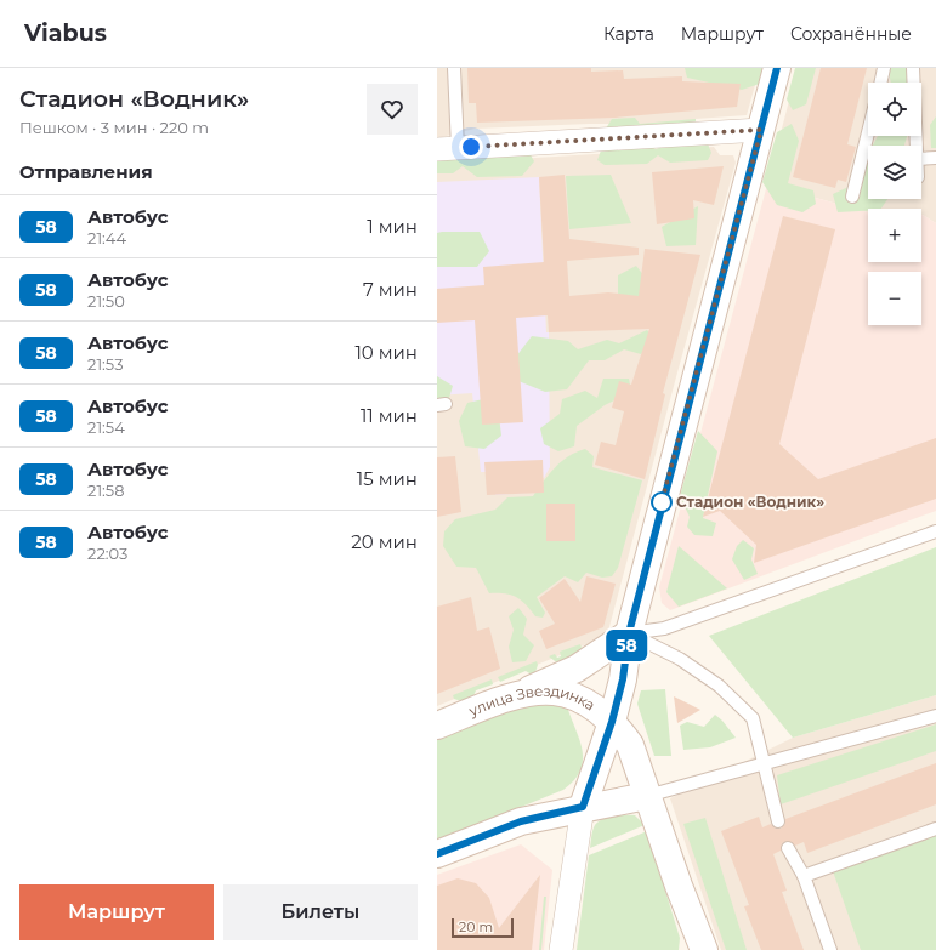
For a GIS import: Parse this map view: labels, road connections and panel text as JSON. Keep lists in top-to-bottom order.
{
  "streets": {
    "street": ["улица Звездинка"]
  },
  "places": ["Стадион «Водник»"],
  "lines": ["bus line 58"],
  "scale_bar": "20 m",
  "page": {
    "header": "Viabus",
    "nav": ["Карта", "Маршрут", "Сохранённые"],
    "heading": [
      ["Стадион «Водник»", "Пешком · 3 мин · 220 m"],
      "Отправления"
    ],
    "on_map": "58",
    "map_buttons": ["+", "−"],
    "list": [
      {
        "mark": "58",
        "name": "Автобус",
        "note": "21:44",
        "value": "1 мин"
      },
      {
        "mark": "58",
        "name": "Автобус",
        "note": "21:50",
        "value": "7 мин"
      },
      {
        "mark": "58",
        "name": "Автобус",
        "note": "21:53",
        "value": "10 мин"
      },
      {
        "mark": "58",
        "name": "Автобус",
        "note": "21:54",
        "value": "11 мин"
      },
      {
        "mark": "58",
        "name": "Автобус",
        "note": "21:58",
        "value": "15 мин"
      },
      {
        "mark": "58",
        "name": "Автобус",
        "note": "22:03",
        "value": "20 мин"
      }
    ],
    "buttons": ["Маршрут", "Билеты"],
    "scale": "20 m"
  }
}
